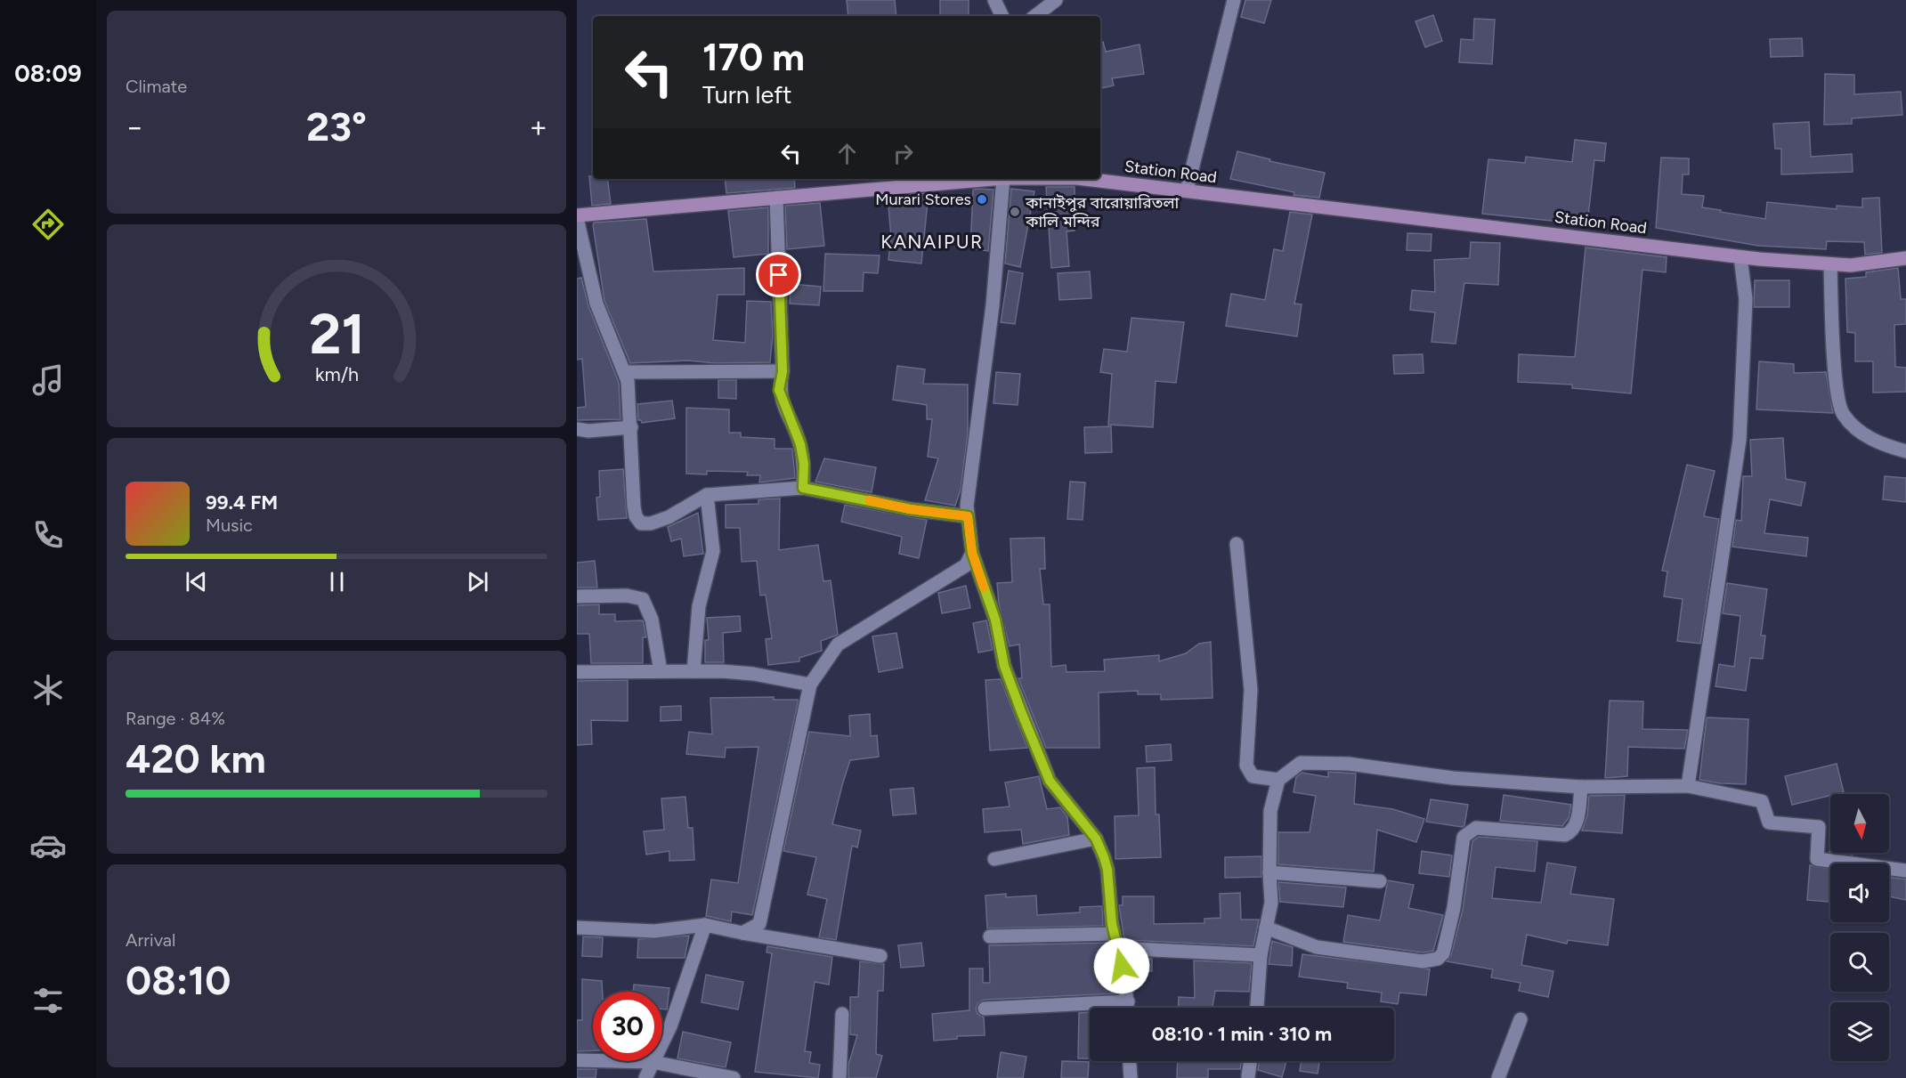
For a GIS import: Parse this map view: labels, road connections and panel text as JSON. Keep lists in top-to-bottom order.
{
  "streets": {
    "main road": ["Station Road"]
  },
  "districts": ["KANAIPUR"],
  "places": ["Murari Stores", "কানাইপুর বারোয়ারিতলা কালি মন্দির"],
  "north": "bottom",
  "page": {
    "tabs": "08:09",
    "tile": [
      "Climate",
      ["Range · 84%", "420 km"],
      ["Arrival", "08:10"]
    ],
    "turn": ["170 m", "Turn left"],
    "heat": ["−", "23°", "+"],
    "song": ["99.4 FM", "Music"],
    "limit": "30",
    "trip": "08:10 · 1 min · 310 m",
    "gauge": ["21", "km/h"]
  }
}
